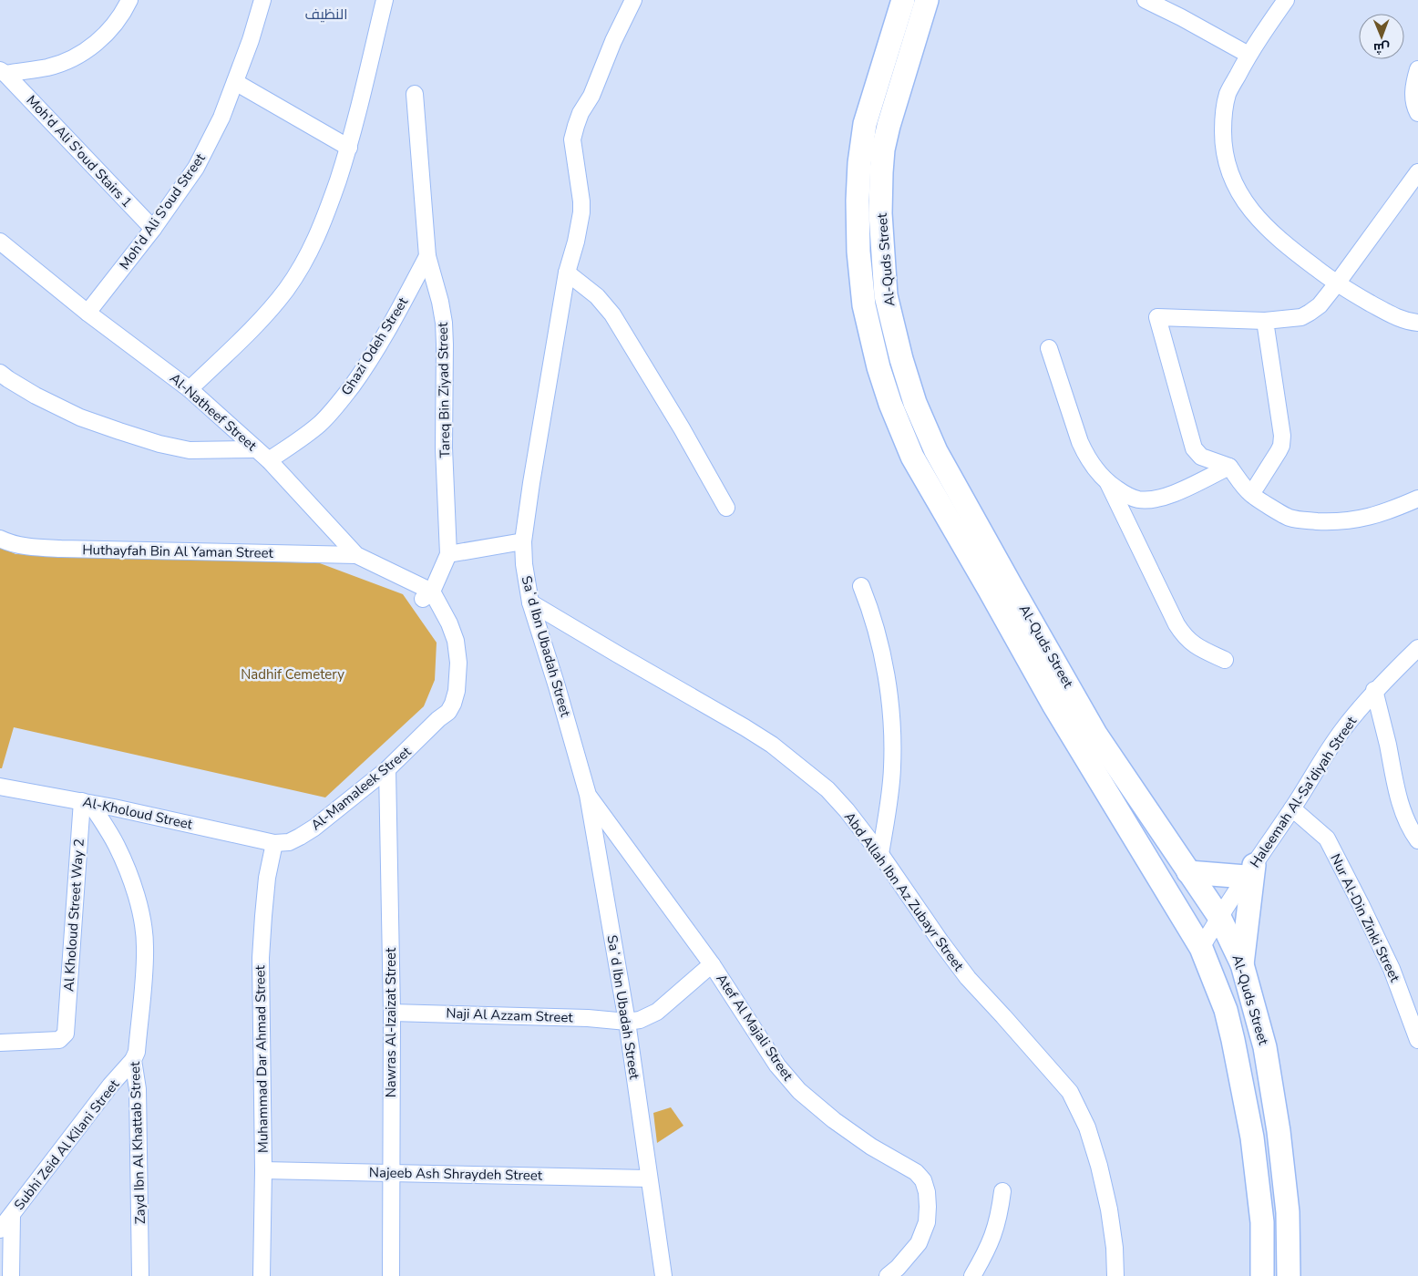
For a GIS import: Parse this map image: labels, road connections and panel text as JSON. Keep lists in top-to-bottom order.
{
  "streets": {
    "highway": ["Al-Quds Street"],
    "street": [
      "Moh'd Ali S'oud Stairs 1",
      "Moh'd Ali S'oud Street",
      "Ghazi Odeh Street",
      "Tareq Bin Ziyad Street",
      "Al-Natheef Street",
      "Huthayfah Bin Al Yaman Street",
      "Saʻd Ibn Ubadah Street",
      "Al-Mamaleek Street",
      "Haleemah Al-Sa'diyah Street",
      "Al-Kholoud Street",
      "Abd Allah Ibn Az Zubayr Street",
      "Al Kholoud Street Way 2",
      "Nur Al-Din Zinki Street",
      "Naji Al Azzam Street",
      "Nawras Al-Izaizat Street",
      "Atef Al Majali Street",
      "Muhammad Dar Ahmad Street",
      "Zayd Ibn Al Khattab Street",
      "Subhi Zeid Al Kilani Street",
      "Najeeb Ash Shraydeh Street"
    ]
  },
  "crossings": [
    ["Moh'd Ali S'oud Stairs 1", "Moh'd Ali S'oud Street"],
    ["Moh'd Ali S'oud Street", "Al-Natheef Street"],
    ["Al-Quds Street", "Haleemah Al-Sa'diyah Street"],
    ["Ghazi Odeh Street", "Tareq Bin Ziyad Street"],
    ["Ghazi Odeh Street", "Al-Natheef Street"],
    ["Tareq Bin Ziyad Street", "Al-Natheef Street"],
    ["Tareq Bin Ziyad Street", "Al-Mamaleek Street"],
    ["Al-Natheef Street", "Huthayfah Bin Al Yaman Street"],
    ["Al-Natheef Street", "Al-Mamaleek Street"],
    ["Saʻd Ibn Ubadah Street", "Abd Allah Ibn Az Zubayr Street"],
    ["Saʻd Ibn Ubadah Street", "Naji Al Azzam Street"],
    ["Saʻd Ibn Ubadah Street", "Atef Al Majali Street"],
    ["Saʻd Ibn Ubadah Street", "Najeeb Ash Shraydeh Street"],
    ["Al-Mamaleek Street", "Al-Kholoud Street"],
    ["Al-Mamaleek Street", "Nawras Al-Izaizat Street"],
    ["Al-Mamaleek Street", "Muhammad Dar Ahmad Street"],
    ["Haleemah Al-Sa'diyah Street", "Nur Al-Din Zinki Street"],
    ["Al-Kholoud Street", "Al Kholoud Street Way 2"],
    ["Al-Kholoud Street", "Muhammad Dar Ahmad Street"],
    ["Al-Kholoud Street", "Zayd Ibn Al Khattab Street"],
    ["Al Kholoud Street Way 2", "Zayd Ibn Al Khattab Street"],
    ["Naji Al Azzam Street", "Nawras Al-Izaizat Street"],
    ["Nawras Al-Izaizat Street", "Najeeb Ash Shraydeh Street"],
    ["Muhammad Dar Ahmad Street", "Najeeb Ash Shraydeh Street"],
    ["Zayd Ibn Al Khattab Street", "Subhi Zeid Al Kilani Street"]
  ],
  "districts": ["النظيف"],
  "parks": ["Nadhif Cemetery"],
  "north": "bottom"
}
